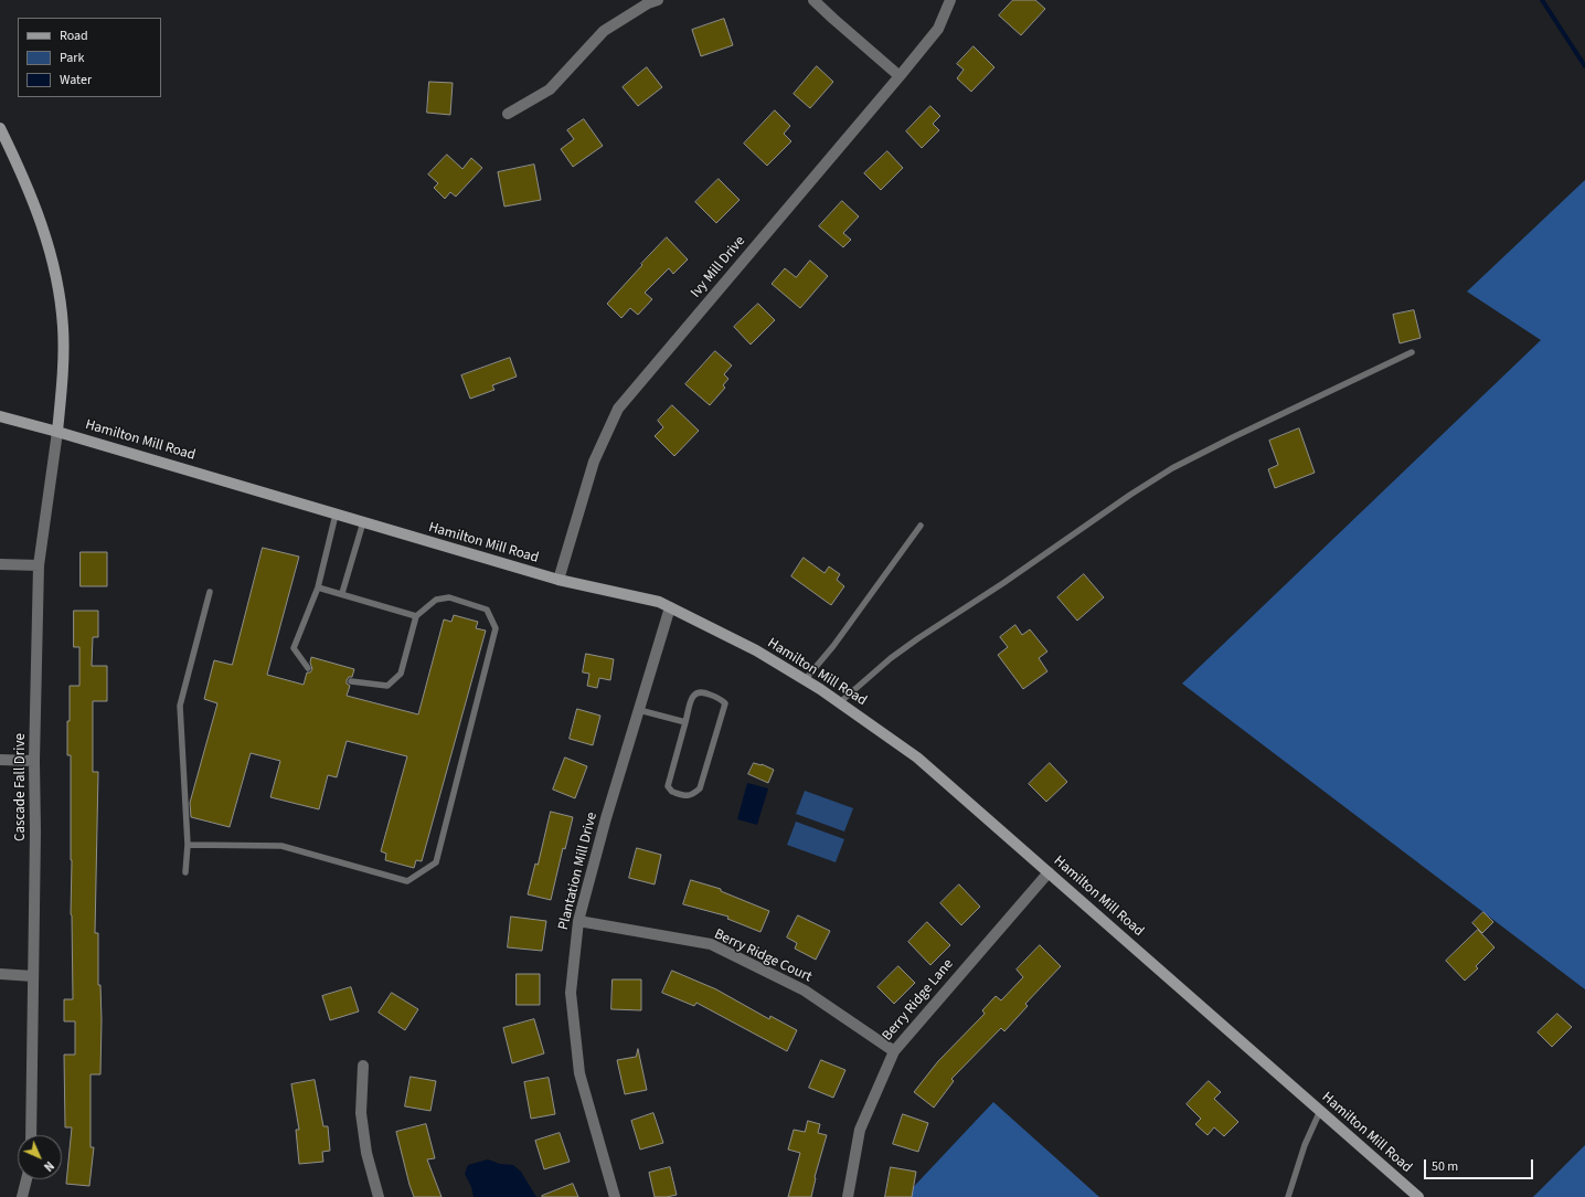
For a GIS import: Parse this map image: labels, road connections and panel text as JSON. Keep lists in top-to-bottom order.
{
  "streets": {
    "main road": ["Hamilton Mill Road"],
    "street": [
      "Ivy Mill Drive",
      "Cascade Fall Drive",
      "Plantation Mill Drive",
      "Berry Ridge Court",
      "Berry Ridge Lane"
    ]
  },
  "crossings": [
    ["Ivy Mill Drive", "Hamilton Mill Road"],
    ["Hamilton Mill Road", "Cascade Fall Drive"],
    ["Hamilton Mill Road", "Plantation Mill Drive"],
    ["Hamilton Mill Road", "Berry Ridge Lane"],
    ["Plantation Mill Drive", "Berry Ridge Court"],
    ["Berry Ridge Court", "Berry Ridge Lane"]
  ],
  "legend": ["Road", "Park", "Water"],
  "scale_bar": "50 m",
  "north": "bottom right"
}
